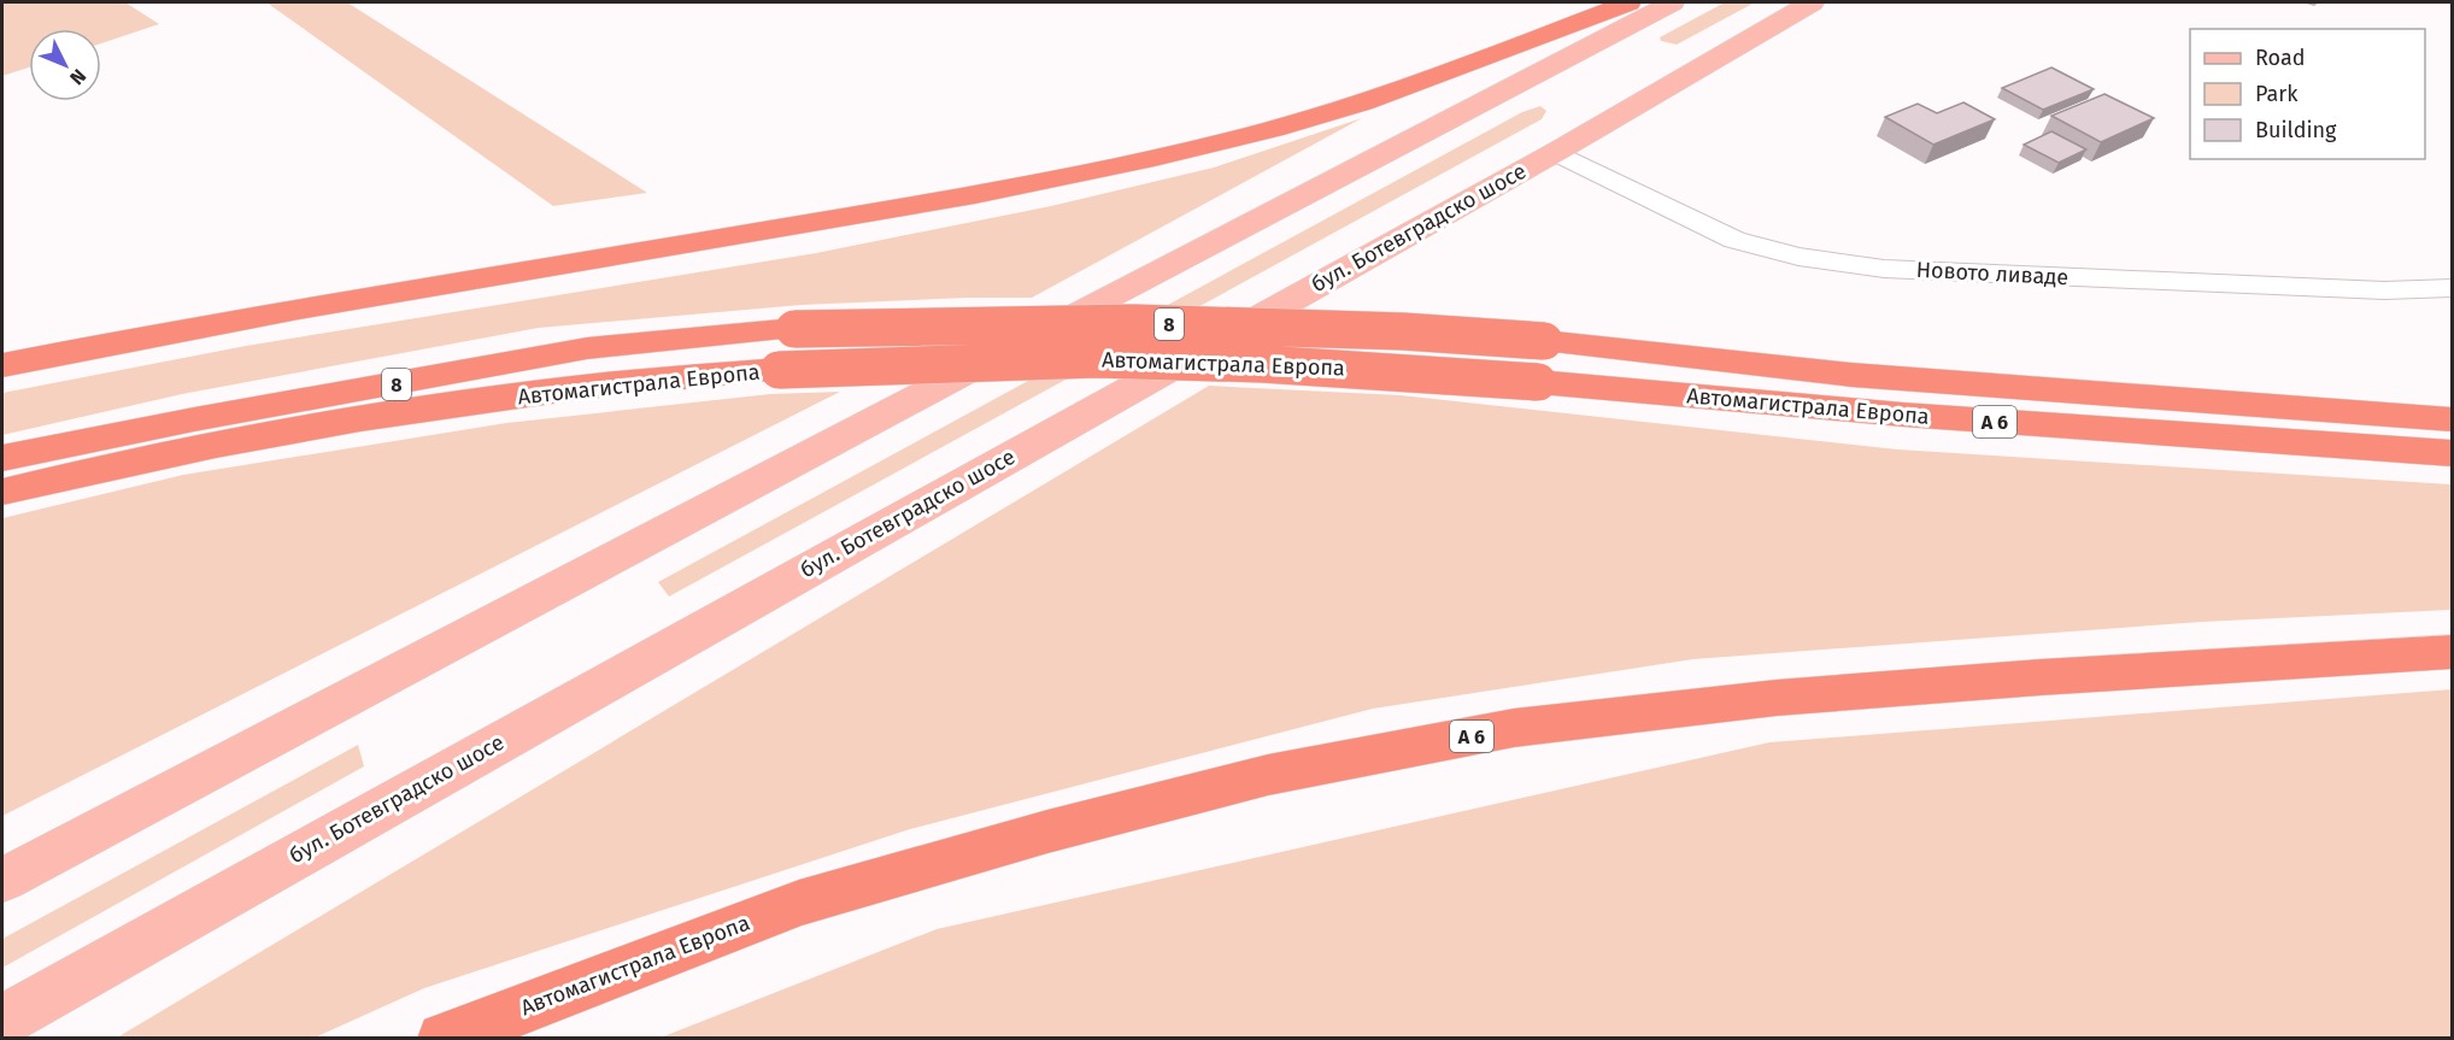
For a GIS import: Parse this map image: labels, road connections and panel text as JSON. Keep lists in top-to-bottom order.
{
  "streets": {
    "highway": ["8", "Автомагистрала Европа", "A 6"],
    "main road": ["бул. Ботевградско шосе"],
    "lane": ["Новото ливаде"]
  },
  "crossings": [
    ["бул. Ботевградско шосе", "Новото ливаде"]
  ],
  "legend": ["Road", "Park", "Building"],
  "north": "bottom right"
}
